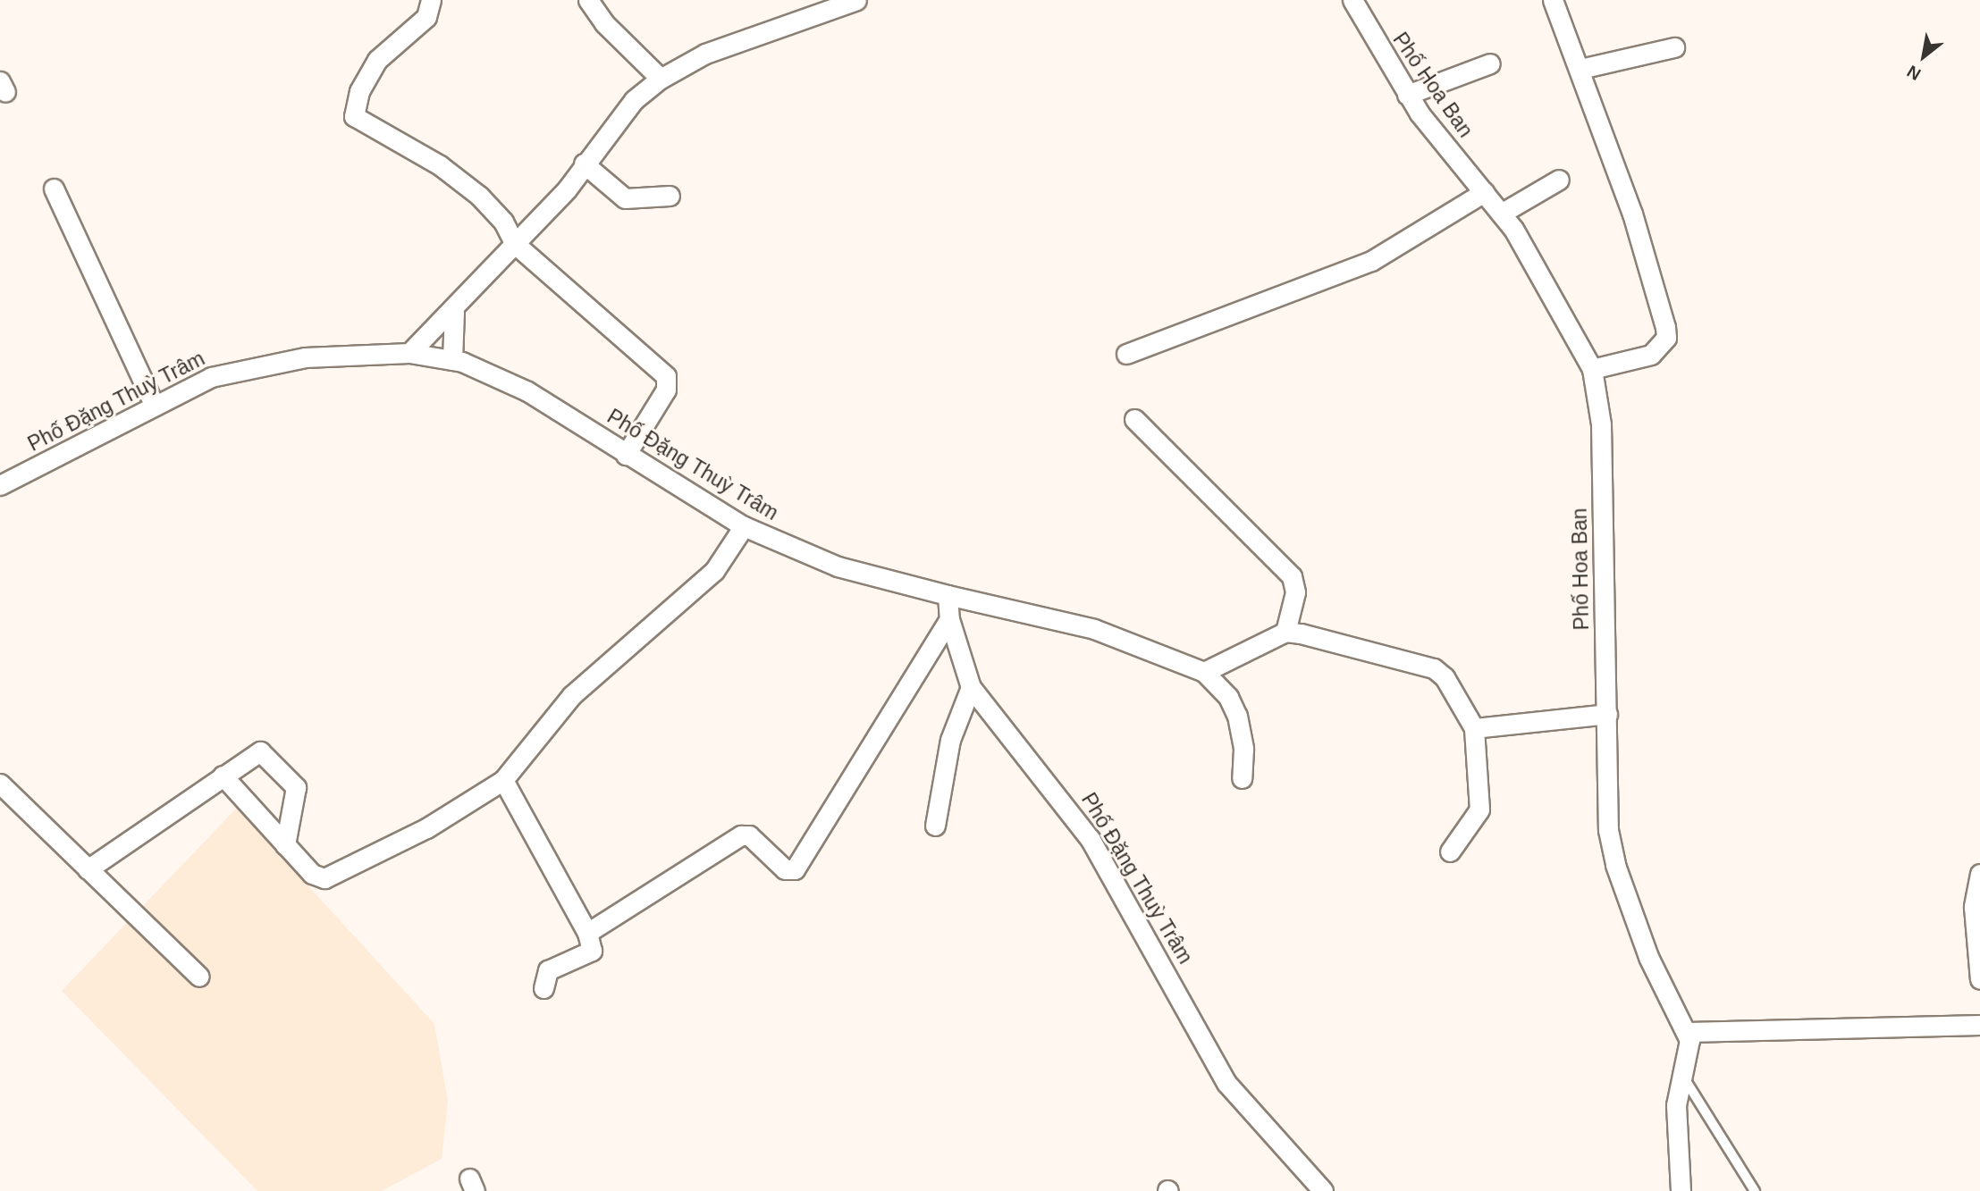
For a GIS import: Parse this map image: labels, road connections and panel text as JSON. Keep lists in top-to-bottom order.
{
  "streets": {
    "street": ["Phố Hoa Ban", "Phố Đặng Thuỳ Trâm"]
  },
  "north": "bottom left"
}
